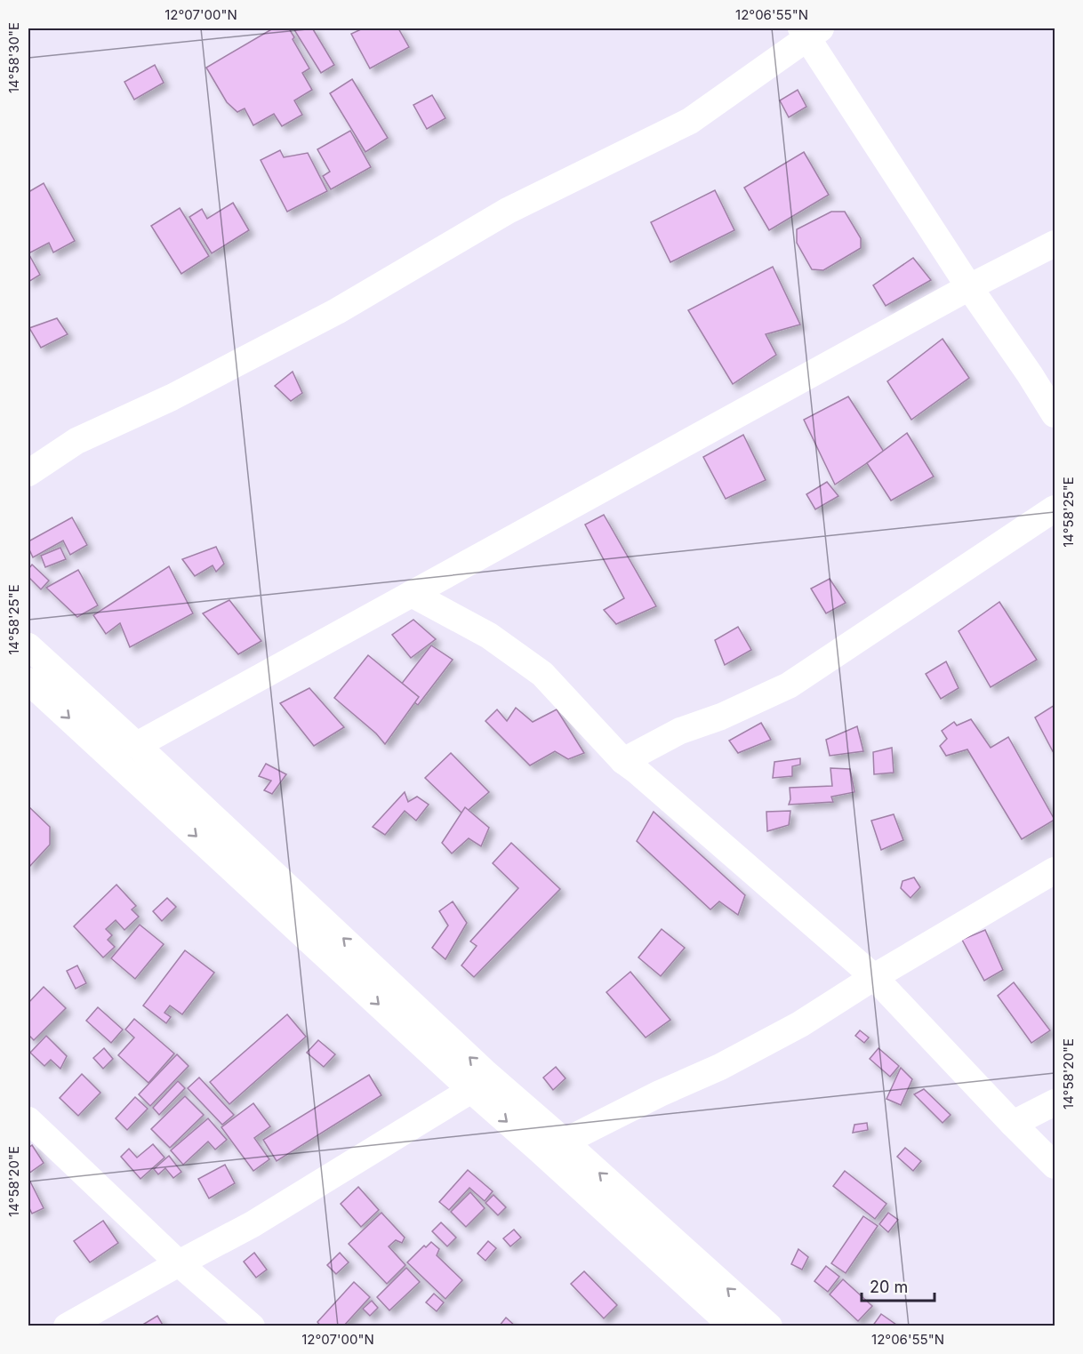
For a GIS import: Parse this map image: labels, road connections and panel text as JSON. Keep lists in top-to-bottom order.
{
  "scale_bar": "20 m",
  "coordinates": [
    "12°07'00\"N",
    "12°06'55\"N",
    "14°58'30\"E",
    "14°58'25\"E",
    "14°58'20\"E"
  ]
}
